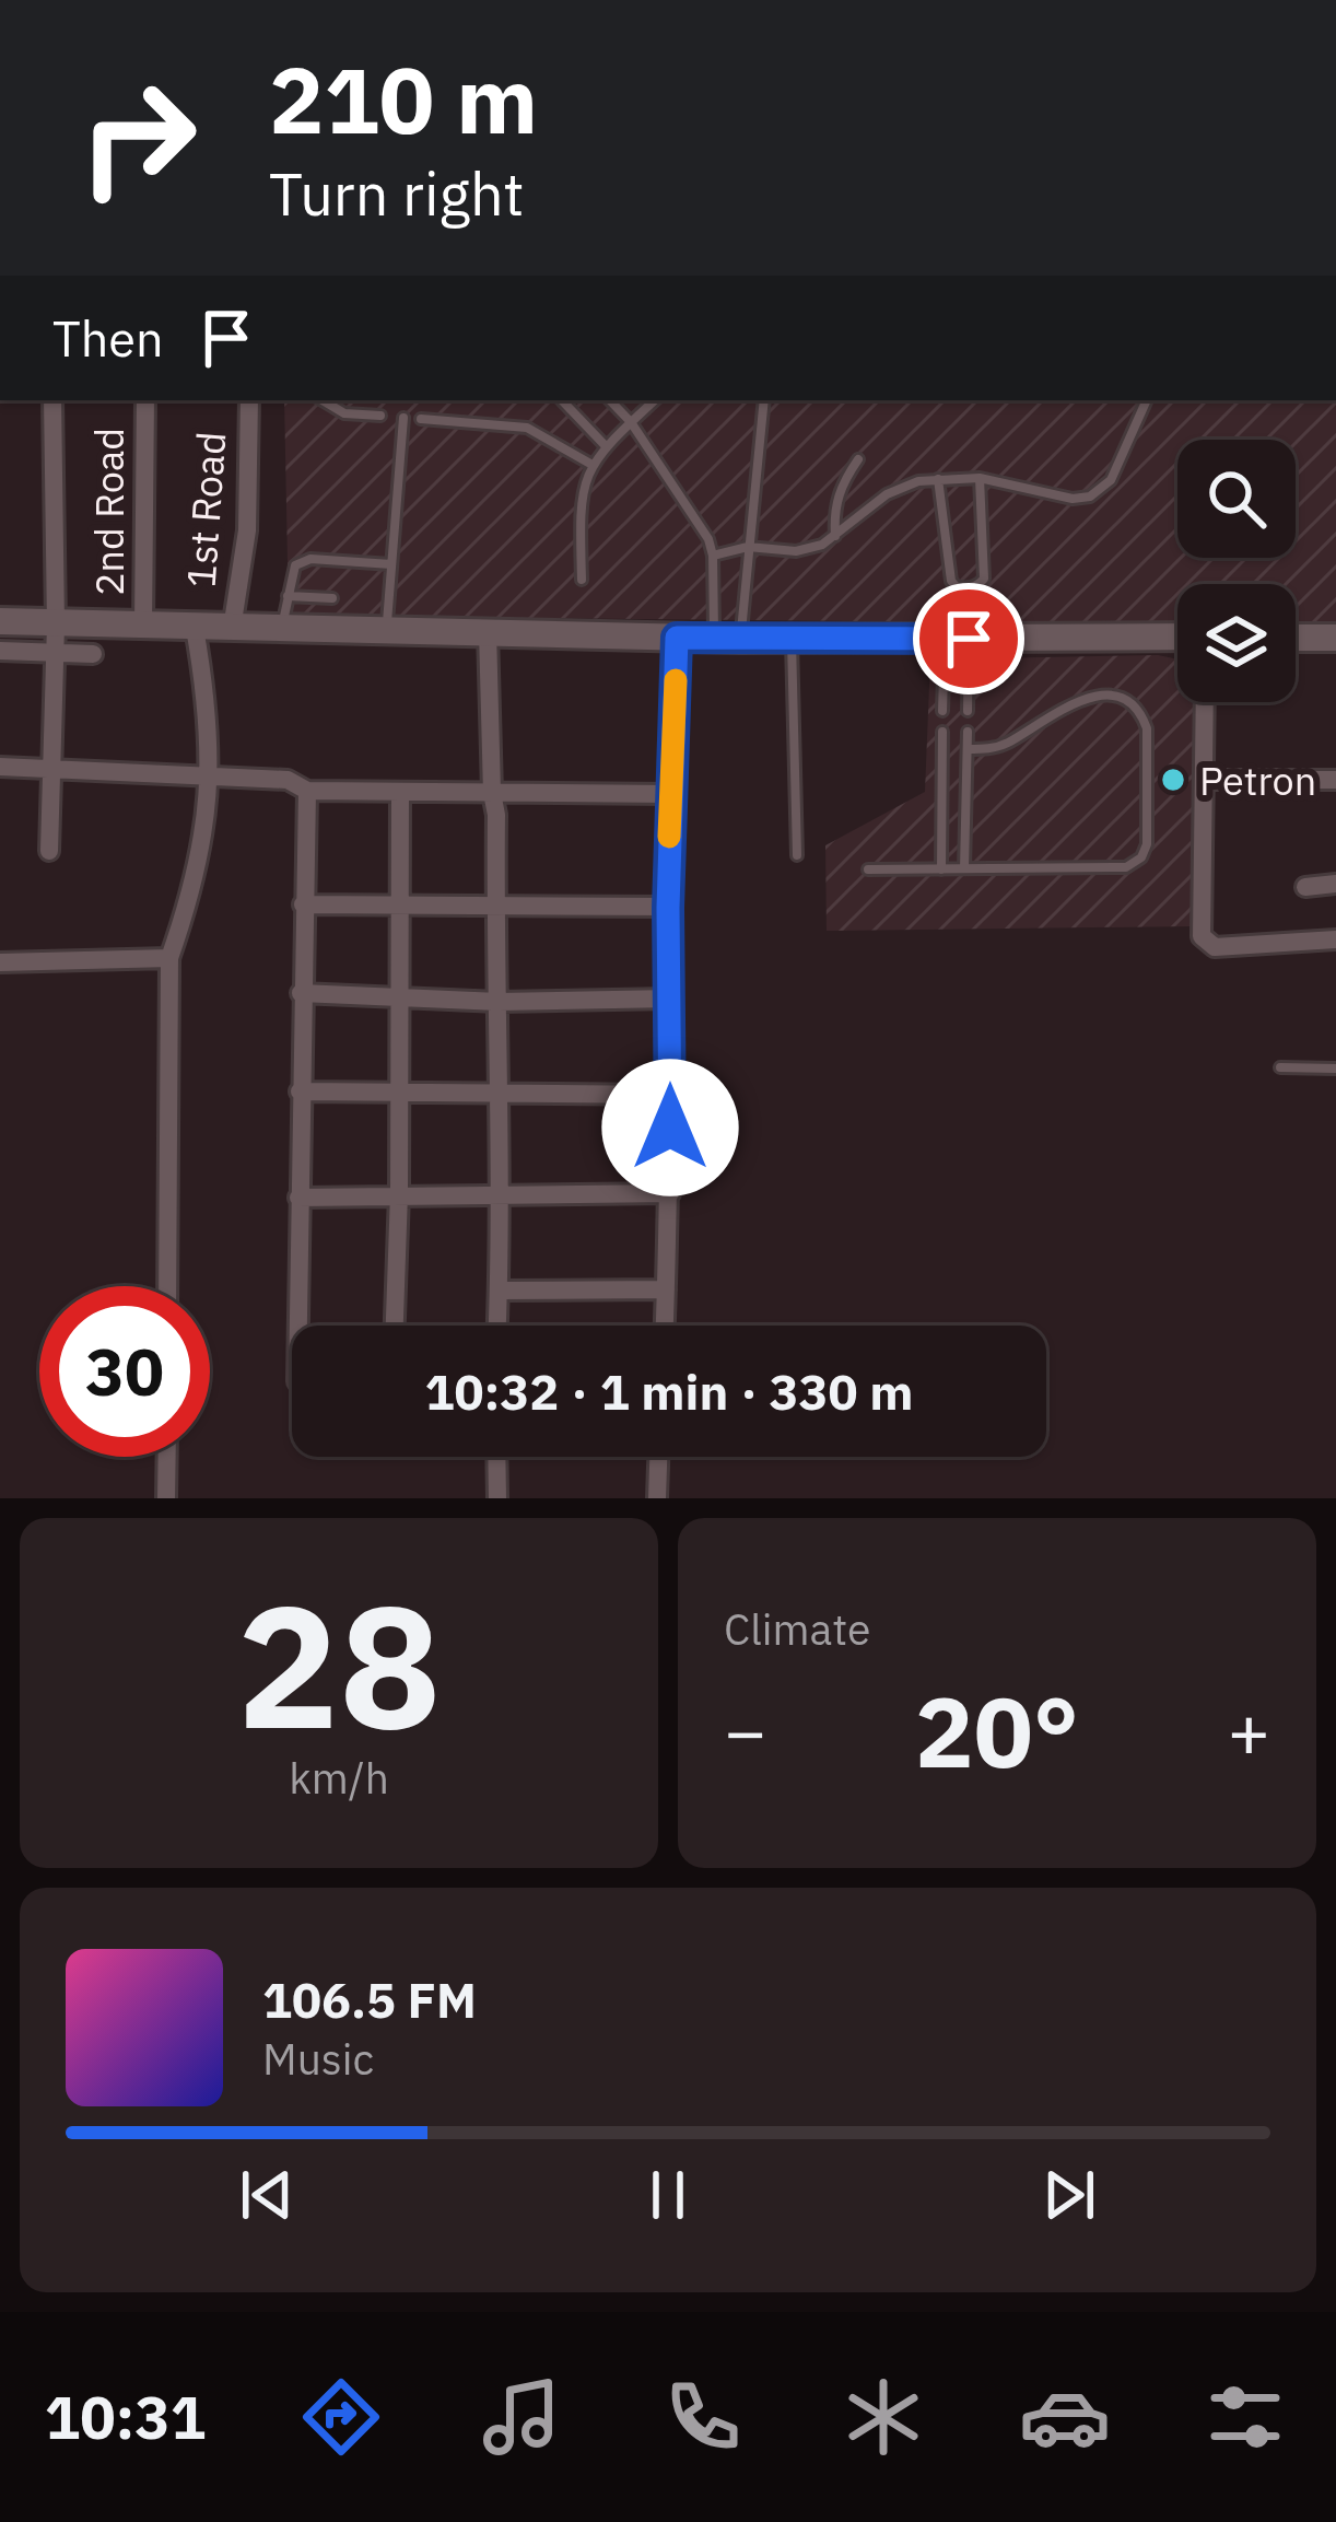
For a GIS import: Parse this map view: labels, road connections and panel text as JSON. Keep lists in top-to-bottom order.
{
  "streets": {
    "street": ["1st Road", "2nd Road"]
  },
  "places": ["Petron"],
  "page": {
    "turn": ["210 m", "Turn right"],
    "then": "Then",
    "limit": "30",
    "trip": "10:32 · 1 min · 330 m",
    "tile": [
      ["28", "km/h"],
      "Climate"
    ],
    "heat": ["−", "20°", "+"],
    "song": ["106.5 FM", "Music"],
    "tabs": "10:31"
  }
}
